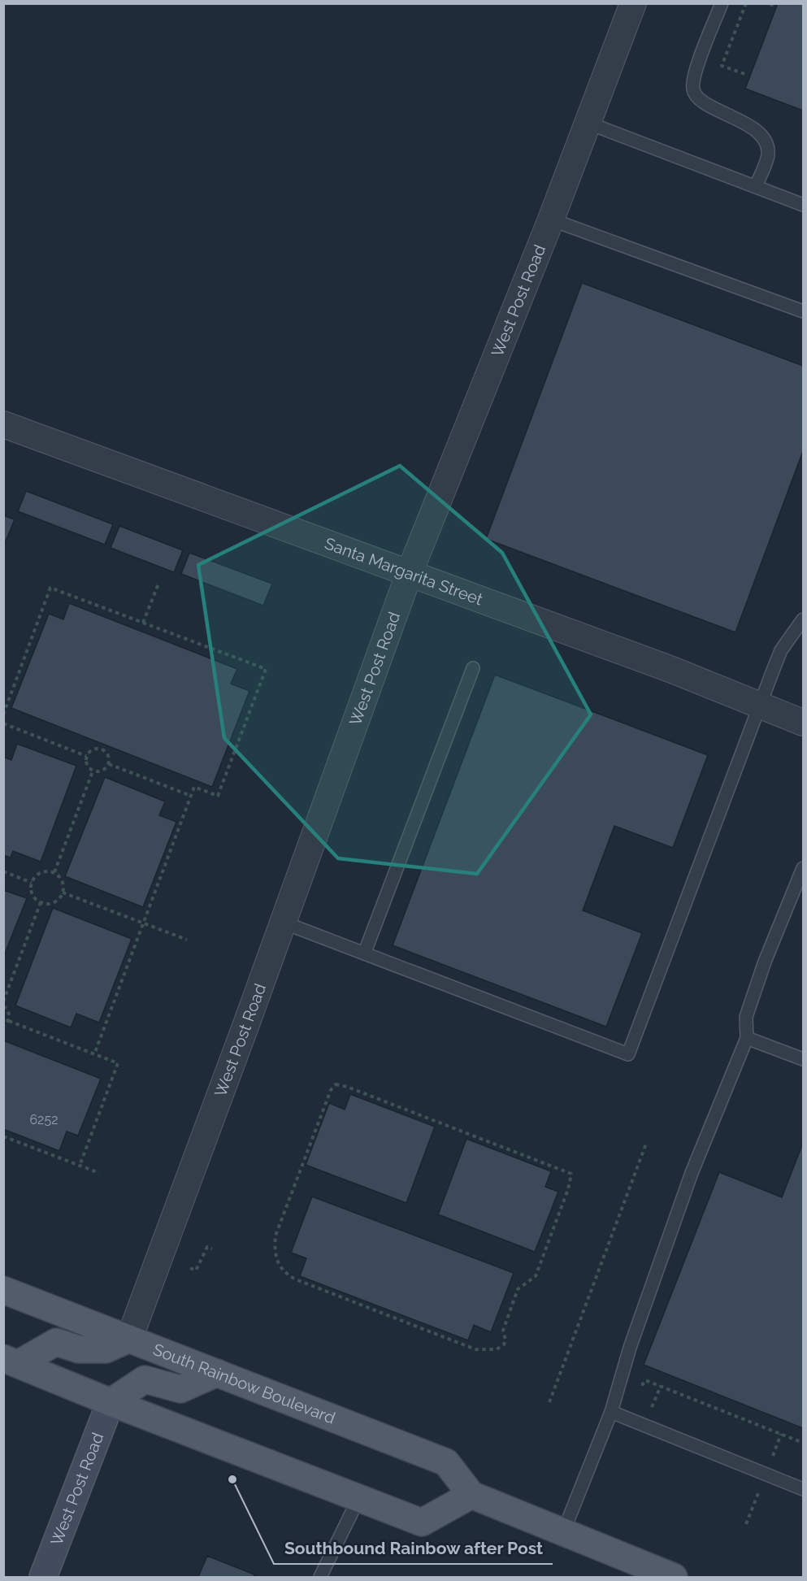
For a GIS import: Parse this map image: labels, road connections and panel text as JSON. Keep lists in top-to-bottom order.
{
  "streets": {
    "main road": ["South Rainbow Boulevard"],
    "street": ["West Post Road", "Santa Margarita Street"]
  },
  "crossings": [
    ["West Post Road", "Santa Margarita Street"],
    ["West Post Road", "South Rainbow Boulevard"]
  ],
  "places": ["Southbound Rainbow after Post"],
  "house_numbers": ["6252"]
}
